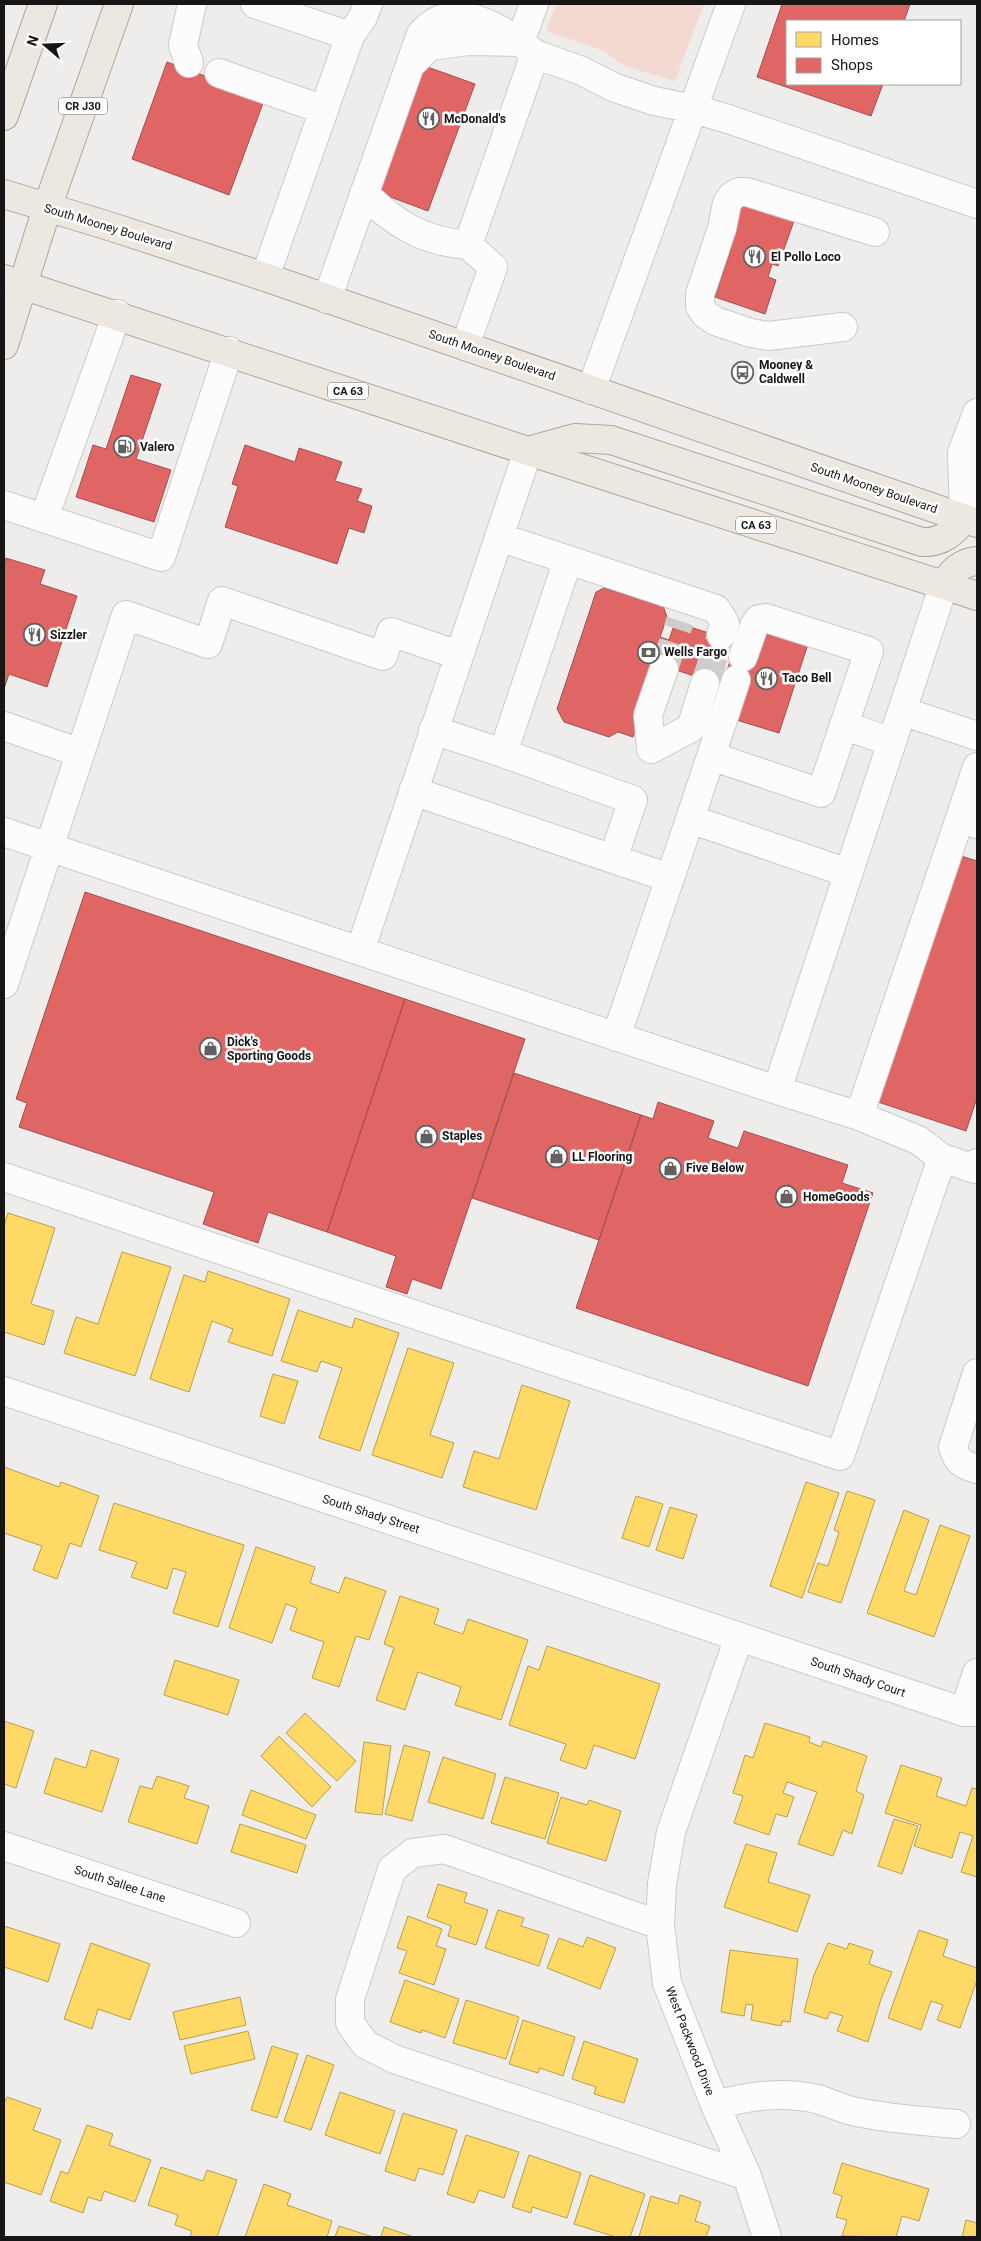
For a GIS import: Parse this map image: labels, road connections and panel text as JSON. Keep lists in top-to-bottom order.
{
  "streets": {
    "main road": ["CR J30", "South Mooney Boulevard", "CA 63"],
    "street": [
      "South Shady Street",
      "South Shady Court",
      "South Sallee Lane",
      "West Packwood Drive"
    ]
  },
  "crossings": [
    ["CR J30", "South Mooney Boulevard"],
    ["CR J30", "CA 63"],
    ["South Shady Street", "South Shady Court"],
    ["South Shady Street", "West Packwood Drive"],
    ["South Shady Court", "West Packwood Drive"]
  ],
  "places": {
    "restaurant": [
      "McDonald's",
      "El Pollo Loco",
      "Sizzler",
      "Taco Bell"
    ],
    "bus stop": ["Mooney & Caldwell"],
    "fuel station": ["Valero"],
    "bank": ["Wells Fargo"],
    "shop": [
      "Dick's Sporting Goods",
      "Staples",
      "LL Flooring",
      "Five Below",
      "HomeGoods"
    ]
  },
  "legend": ["Homes", "Shops"],
  "north": "left"
}
